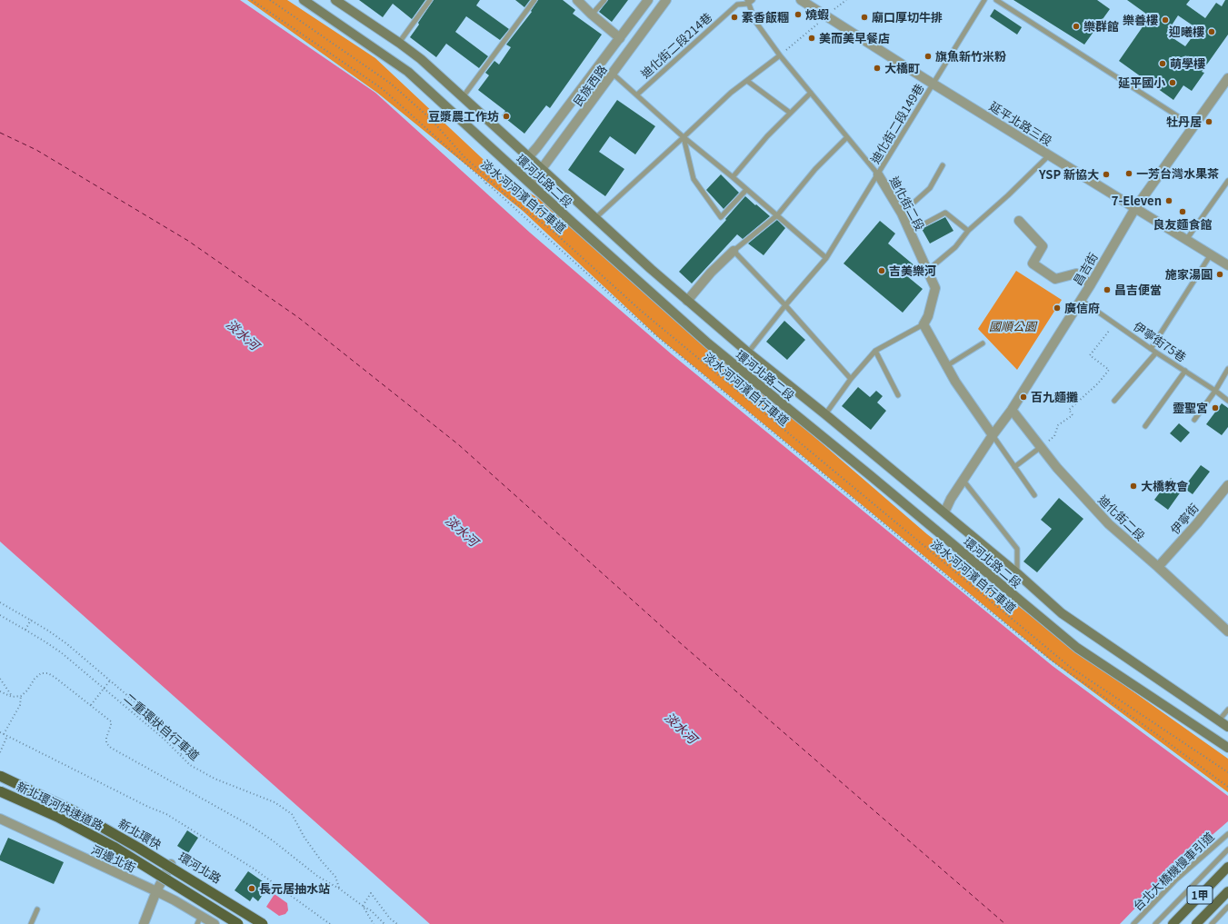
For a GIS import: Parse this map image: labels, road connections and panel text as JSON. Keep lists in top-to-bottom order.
{
  "streets": {
    "highway": ["新北環河快速道路", "新北環快"],
    "main road": ["環河北路二段", "1甲"],
    "street": [
      "民族西路",
      "延平北路三段",
      "迪化街二段",
      "昌吉街",
      "伊寧街",
      "河邊北街",
      "環河北路"
    ],
    "lane": [
      "迪化街二段214巷",
      "迪化街二段149巷",
      "伊寧街75巷",
      "台北大橋機慢車引道"
    ],
    "path": ["淡水河河濱自行車道", "二重環狀自行車道"]
  },
  "crossings": [
    ["迪化街二段214巷", "迪化街二段"],
    ["民族西路", "環河北路二段"],
    ["迪化街二段149巷", "延平北路三段"],
    ["迪化街二段149巷", "環河北路二段"],
    ["迪化街二段149巷", "迪化街二段"],
    ["延平北路三段", "昌吉街"],
    ["環河北路二段", "昌吉街"],
    ["迪化街二段", "昌吉街"],
    ["迪化街二段", "伊寧街"],
    ["昌吉街", "伊寧街75巷"],
    ["新北環快", "環河北路"]
  ],
  "water": ["淡水河"],
  "parks": ["國順公園"],
  "places": [
    "燒蝦",
    "素香飯糰",
    "廟口厚切牛排",
    "樂善樓",
    "樂群館",
    "迎曦樓",
    "美而美早餐店",
    "旗魚新竹米粉",
    "萌學樓",
    "大橋町",
    "延平國小",
    "豆漿農工作坊",
    "牡丹居",
    "一芳台灣水果茶",
    "YSP 新協大",
    "7-Eleven",
    "良友麵食館",
    "吉美樂河",
    "施家湯圓",
    "昌吉便當",
    "廣信府",
    "百九麵攤",
    "靈聖宮",
    "大橋教會",
    "長元居抽水站"
  ]
}
